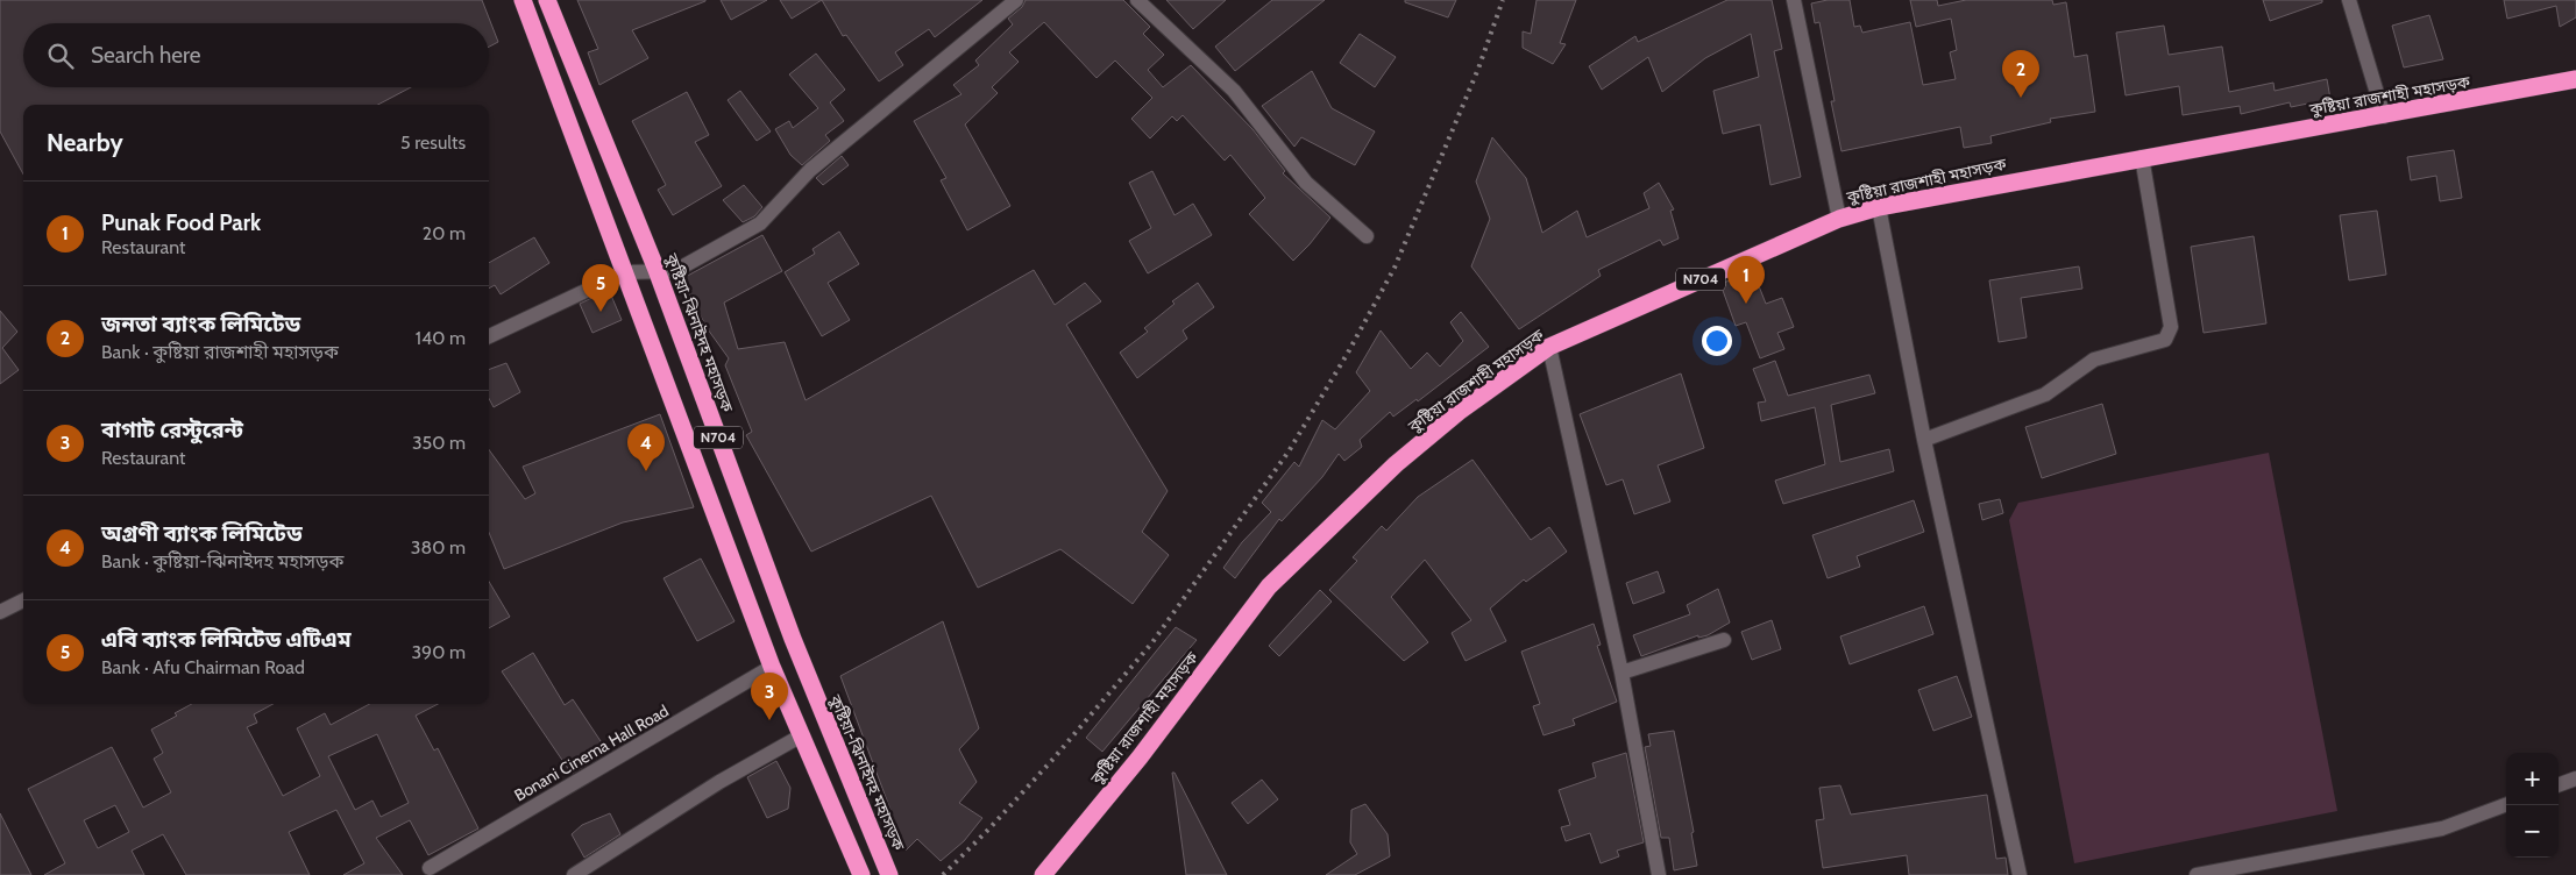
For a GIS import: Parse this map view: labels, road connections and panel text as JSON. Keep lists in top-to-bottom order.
{
  "streets": {
    "highway": ["কুষ্টিয়া রাজশাহী মহাসড়ক", "N704", "কুষ্টিয়া-ঝিনাইদহ মহাসড়ক"],
    "street": ["Bonani Cinema Hall Road"]
  },
  "crossings": [
    ["N704", "Bonani Cinema Hall Road"]
  ],
  "page": {
    "search": "Search here",
    "pins": [
      "2",
      "1",
      "5",
      "4",
      "3"
    ],
    "heading": ["Nearby", "5 results"],
    "list": [
      {
        "mark": "1",
        "name": "Punak Food Park",
        "note": "Restaurant",
        "value": "20 m"
      },
      {
        "mark": "2",
        "name": "জনতা ব্যাংক লিমিটেড",
        "note": "Bank · কুষ্টিয়া রাজশাহী মহাসড়ক",
        "value": "140 m"
      },
      {
        "mark": "3",
        "name": "বাগাট রেস্টুরেন্ট",
        "note": "Restaurant",
        "value": "350 m"
      },
      {
        "mark": "4",
        "name": "অগ্রণী ব্যাংক লিমিটেড",
        "note": "Bank · কুষ্টিয়া-ঝিনাইদহ মহাসড়ক",
        "value": "380 m"
      },
      {
        "mark": "5",
        "name": "এবি ব্যাংক লিমিটেড এটিএম",
        "note": "Bank · Afu Chairman Road",
        "value": "390 m"
      }
    ],
    "map_buttons": ["+", "−"]
  }
}
